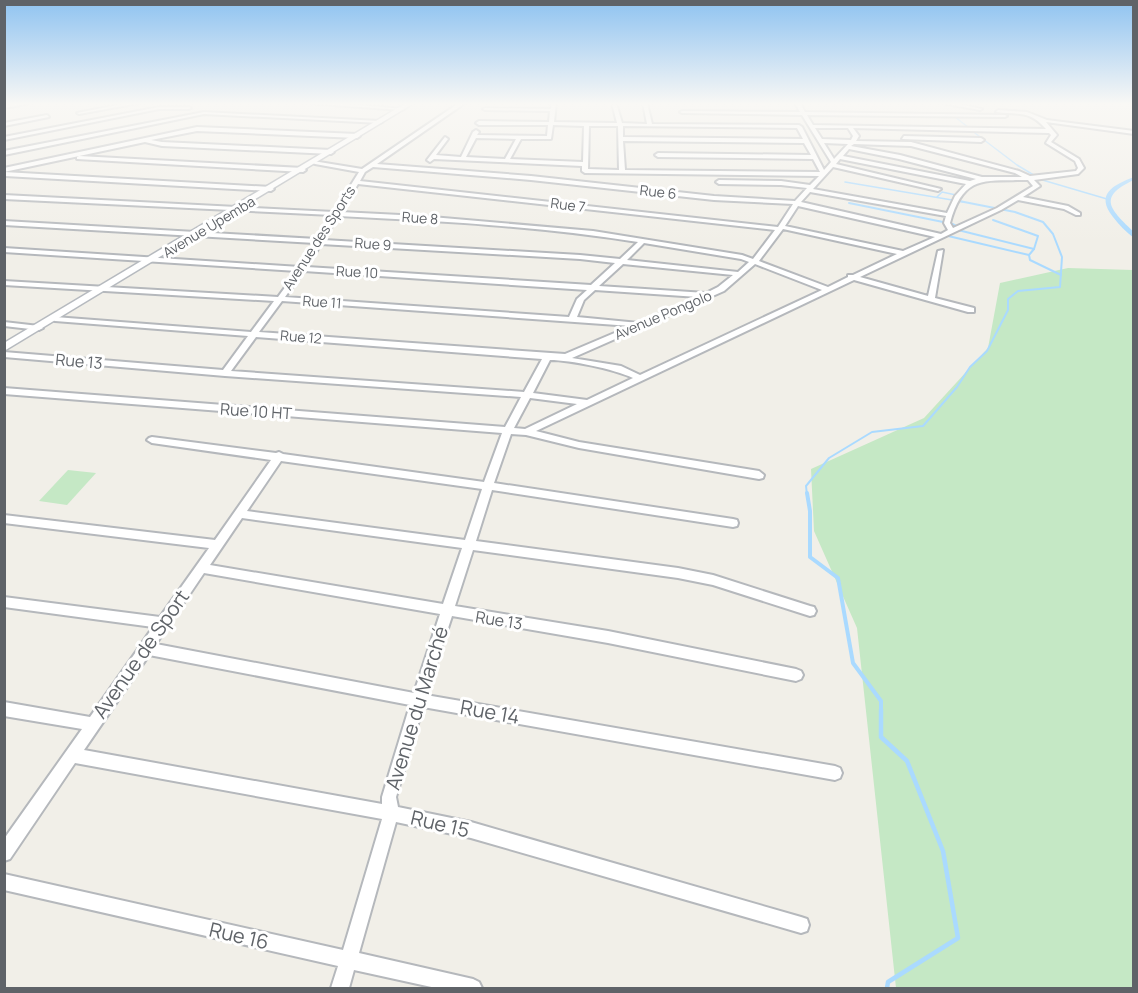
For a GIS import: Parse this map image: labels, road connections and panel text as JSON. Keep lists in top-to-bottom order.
{
  "streets": {
    "street": [
      "Rue 6",
      "Rue 7",
      "Rue 8",
      "Avenue Upemba",
      "Avenue des Sports",
      "Rue 9",
      "Rue 10",
      "Rue 11",
      "Avenue Pongolo",
      "Rue 12",
      "Rue 13",
      "Rue 10 HT",
      "Avenue de Sport",
      "Avenue du Marché",
      "Rue 14",
      "Rue 15",
      "Rue 16"
    ]
  },
  "crossings": [
    ["Rue 6", "Avenue des Sports"],
    ["Rue 6", "Avenue Pongolo"],
    ["Rue 7", "Avenue des Sports"],
    ["Rue 7", "Avenue Pongolo"],
    ["Rue 8", "Avenue Upemba"],
    ["Rue 8", "Avenue des Sports"],
    ["Rue 8", "Avenue Pongolo"],
    ["Avenue Upemba", "Rue 9"],
    ["Avenue Upemba", "Rue 10"],
    ["Avenue Upemba", "Rue 11"],
    ["Avenue Upemba", "Rue 12"],
    ["Avenue des Sports", "Rue 9"],
    ["Avenue des Sports", "Rue 10"],
    ["Avenue des Sports", "Rue 11"],
    ["Avenue des Sports", "Rue 12"],
    ["Avenue des Sports", "Rue 13"],
    ["Rue 9", "Avenue Pongolo"],
    ["Rue 10", "Avenue Pongolo"],
    ["Rue 11", "Avenue Pongolo"],
    ["Avenue Pongolo", "Rue 12"],
    ["Rue 13", "Avenue de Sport"],
    ["Rue 13", "Avenue du Marché"],
    ["Rue 10 HT", "Avenue du Marché"],
    ["Avenue de Sport", "Rue 14"],
    ["Avenue de Sport", "Rue 15"],
    ["Avenue du Marché", "Rue 14"],
    ["Avenue du Marché", "Rue 15"],
    ["Avenue du Marché", "Rue 16"]
  ]
}
